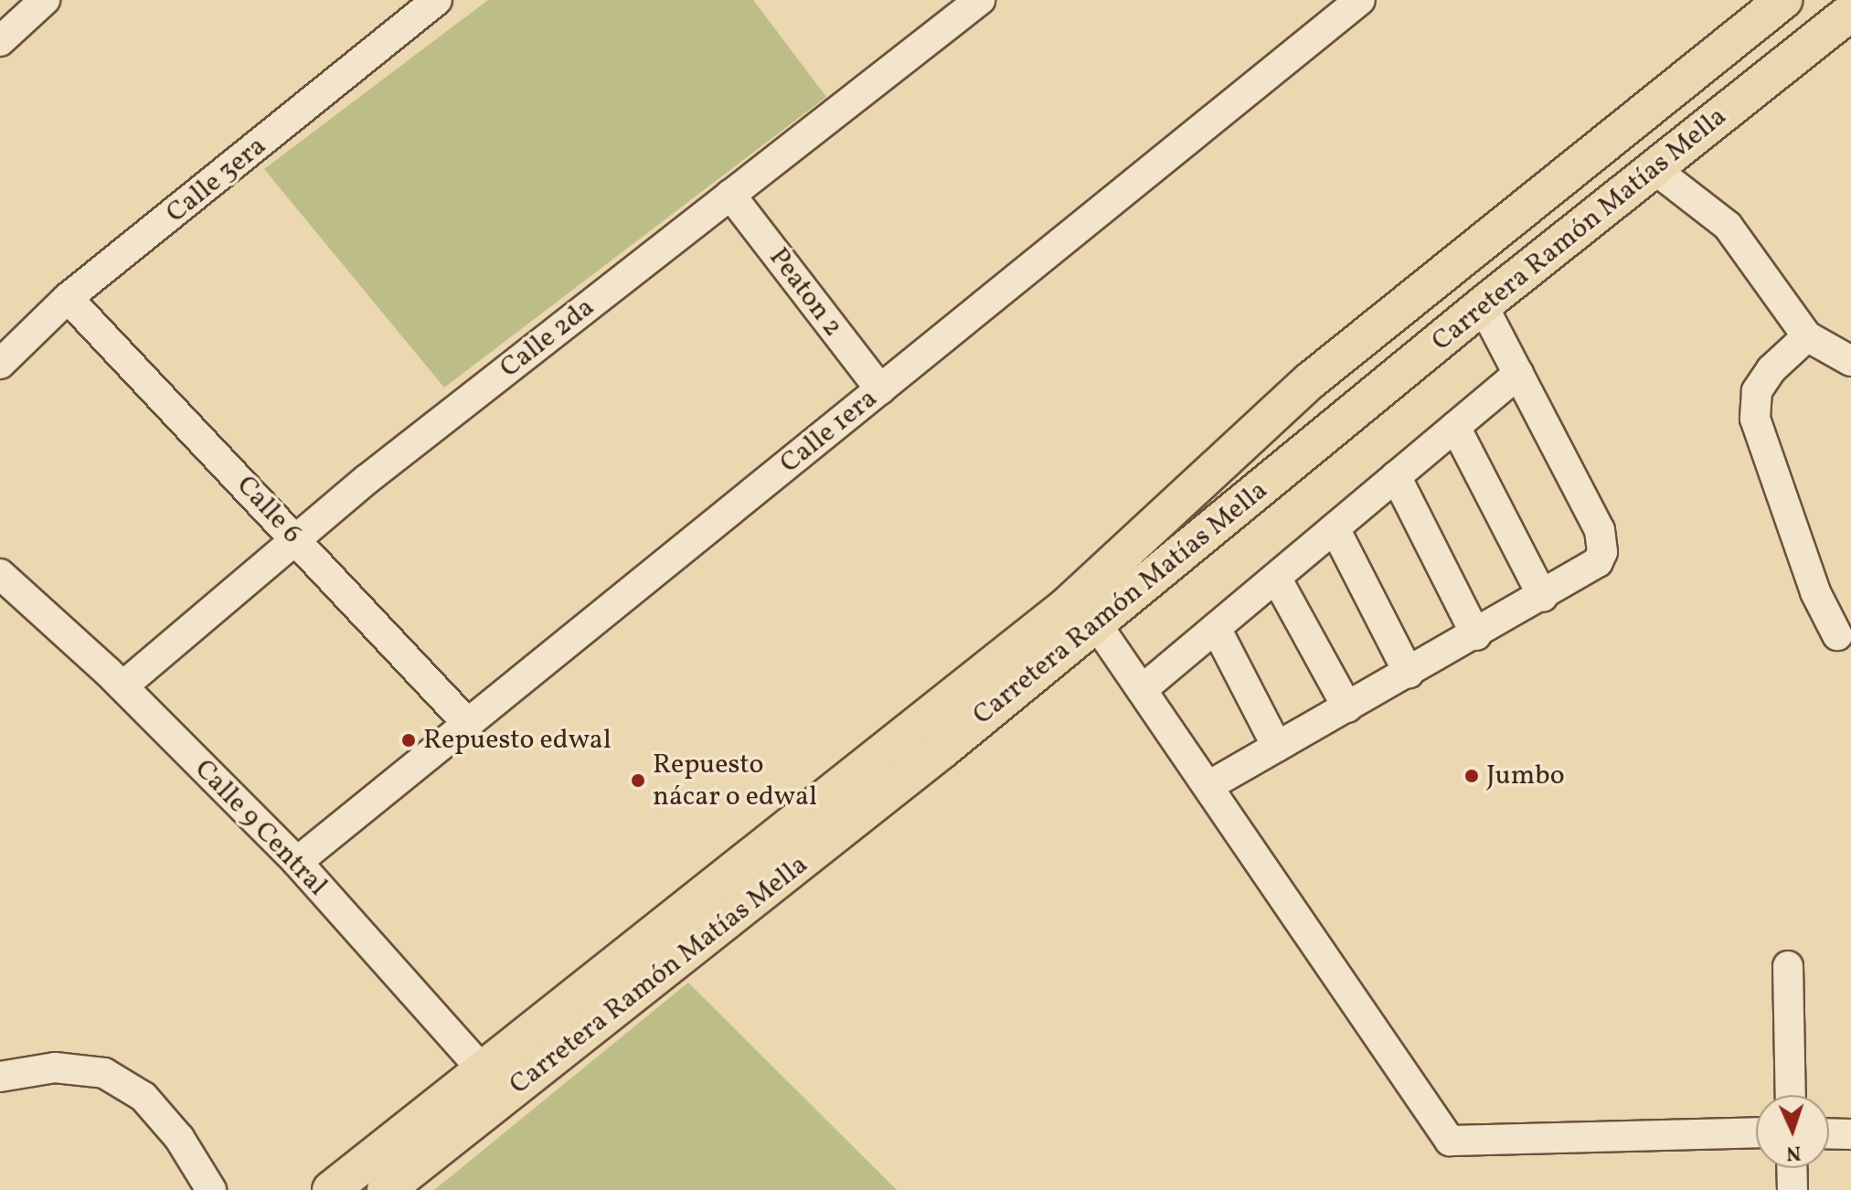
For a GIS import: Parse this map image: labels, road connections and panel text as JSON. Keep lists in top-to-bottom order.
{
  "streets": {
    "main road": ["Carretera Ramón Matías Mella"],
    "street": [
      "Calle 3era",
      "Peaton 2",
      "Calle 2da",
      "Calle 1era",
      "Calle 6",
      "Calle 9 Central"
    ]
  },
  "crossings": [
    ["Calle 3era", "Calle 6"],
    ["Carretera Ramón Matías Mella", "Calle 9 Central"],
    ["Peaton 2", "Calle 2da"],
    ["Peaton 2", "Calle 1era"],
    ["Calle 2da", "Calle 6"],
    ["Calle 2da", "Calle 9 Central"],
    ["Calle 1era", "Calle 6"],
    ["Calle 1era", "Calle 9 Central"]
  ],
  "places": ["Repuesto edwal", "Jumbo", "Repuesto nácar o edwal"],
  "north": "bottom"
}
